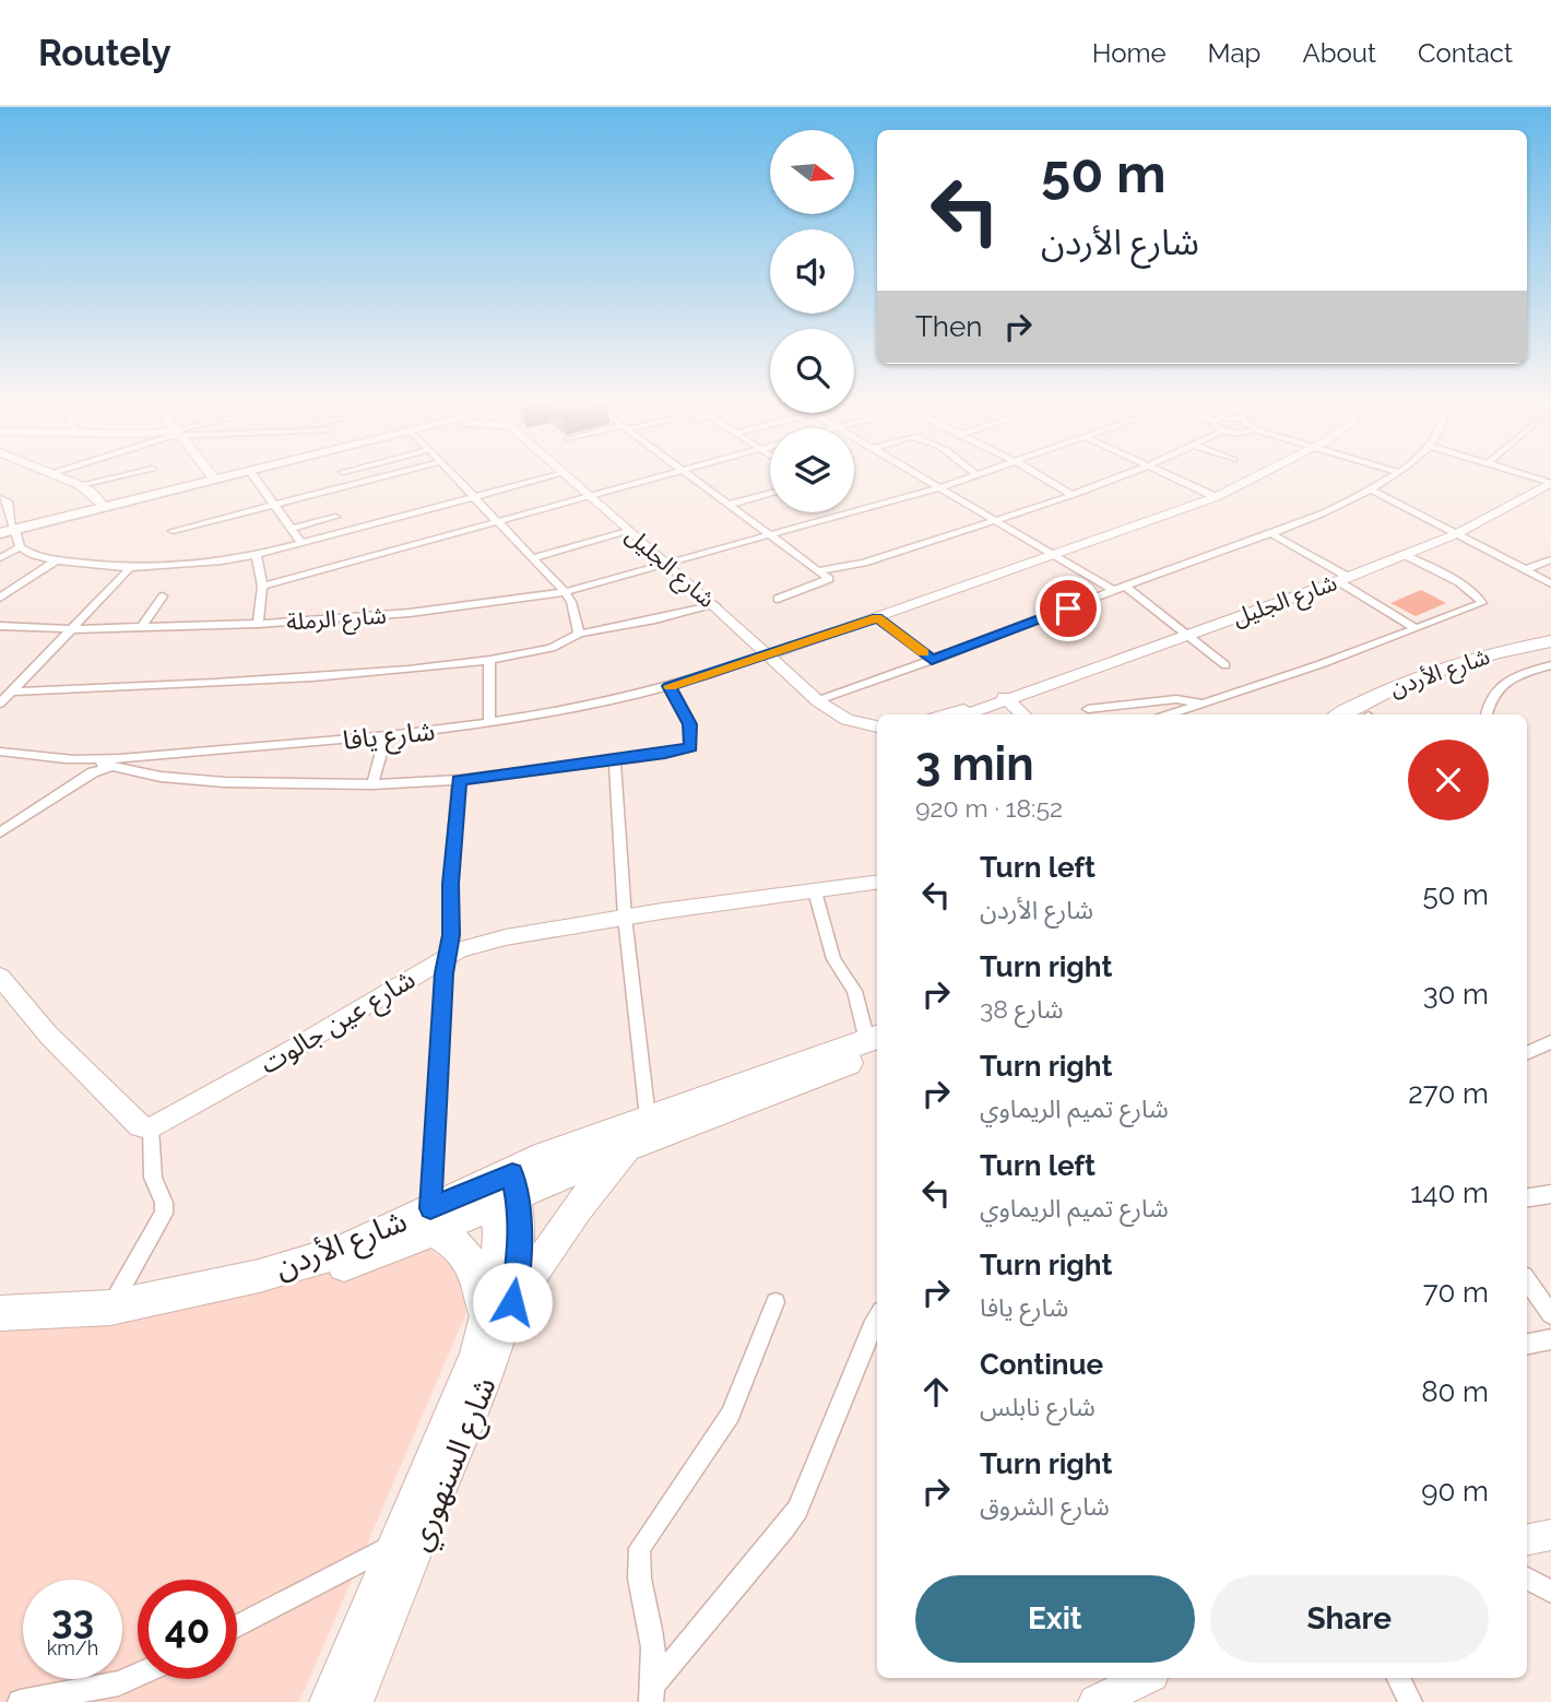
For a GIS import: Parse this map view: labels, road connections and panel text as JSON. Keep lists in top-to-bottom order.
{
  "streets": {
    "highway": ["شارع الأردن"],
    "street": [
      "شارع الجليل",
      "شارع الرملة",
      "شارع يافا",
      "شارع عين جالوت",
      "شارع السنهوري"
    ]
  },
  "crossings": [
    ["شارع الجليل", "شارع الرملة"],
    ["شارع الجليل", "شارع يافا"],
    ["شارع الأردن", "شارع السنهوري"]
  ],
  "north": "right",
  "page": {
    "header": "Routely",
    "nav": [
      "Home",
      "Map",
      "About",
      "Contact"
    ],
    "turn": ["50 m", "شارع الأردن"],
    "then": "Then",
    "heading": ["3 min", "920 m · 18:52"],
    "list": [
      {
        "name": "Turn left",
        "note": "شارع الأردن",
        "value": "50 m"
      },
      {
        "name": "Turn right",
        "note": "شارع 38",
        "value": "30 m"
      },
      {
        "name": "Turn right",
        "note": "شارع تميم الريماوي",
        "value": "270 m"
      },
      {
        "name": "Turn left",
        "note": "شارع تميم الريماوي",
        "value": "140 m"
      },
      {
        "name": "Turn right",
        "note": "شارع يافا",
        "value": "70 m"
      },
      {
        "name": "Continue",
        "note": "شارع نابلس",
        "value": "80 m"
      },
      {
        "name": "Turn right",
        "note": "شارع الشروق",
        "value": "90 m"
      }
    ],
    "buttons": ["Exit", "Share"],
    "speed": "33 km/h",
    "limit": "40"
  }
}
